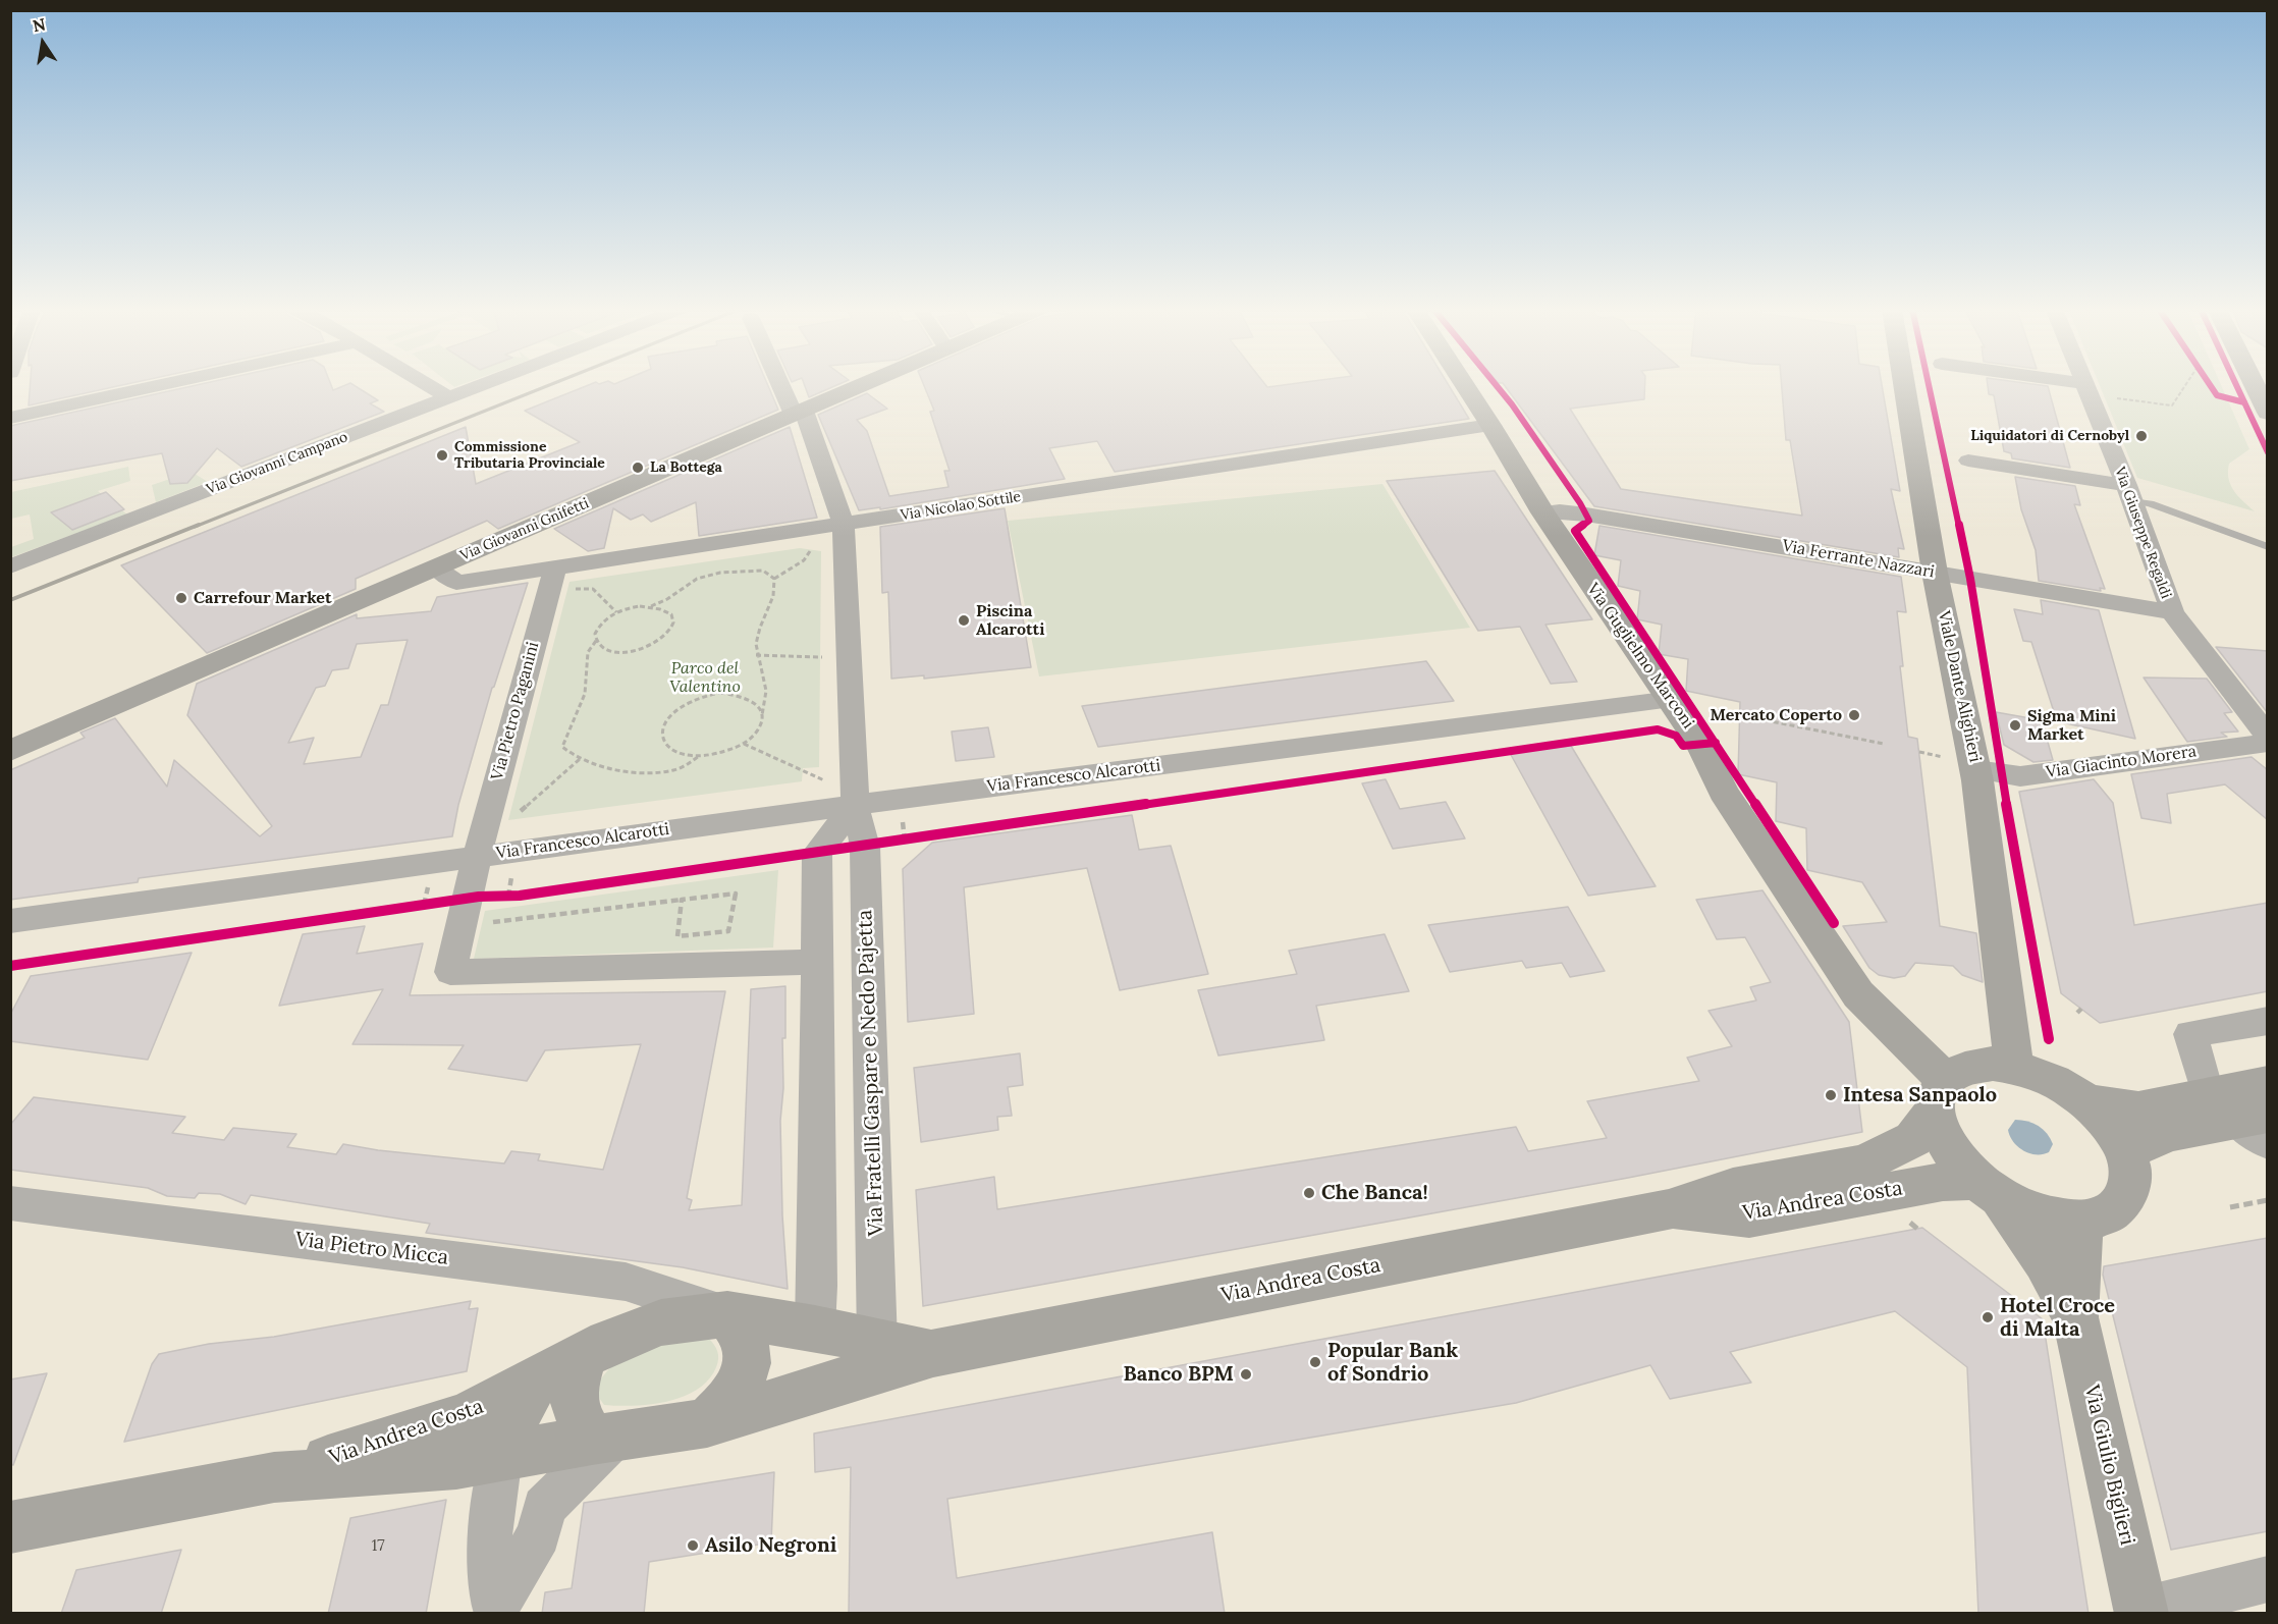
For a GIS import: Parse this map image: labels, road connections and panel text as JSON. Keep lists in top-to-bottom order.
{
  "streets": {
    "main road": [
      "Via Giovanni Gnifetti",
      "Via Guglielmo Marconi",
      "Viale Dante Alighieri",
      "Via Andrea Costa",
      "Via Giulio Biglieri"
    ],
    "street": [
      "Via Giovanni Campano",
      "Via Nicolao Sottile",
      "Via Giuseppe Regaldi",
      "Via Ferrante Nazzari",
      "Via Pietro Paganini",
      "Via Giacinto Morera",
      "Via Francesco Alcarotti",
      "Via Fratelli Gaspare e Nedo Pajetta",
      "Via Pietro Micca"
    ]
  },
  "crossings": [
    ["Via Nicolao Sottile", "Via Giovanni Gnifetti"],
    ["Via Nicolao Sottile", "Via Guglielmo Marconi"],
    ["Via Nicolao Sottile", "Via Pietro Paganini"],
    ["Via Nicolao Sottile", "Via Fratelli Gaspare e Nedo Pajetta"],
    ["Via Giovanni Gnifetti", "Via Fratelli Gaspare e Nedo Pajetta"],
    ["Via Giuseppe Regaldi", "Via Ferrante Nazzari"],
    ["Via Ferrante Nazzari", "Via Guglielmo Marconi"],
    ["Via Ferrante Nazzari", "Viale Dante Alighieri"],
    ["Via Guglielmo Marconi", "Viale Dante Alighieri"],
    ["Via Guglielmo Marconi", "Via Francesco Alcarotti"],
    ["Via Guglielmo Marconi", "Via Andrea Costa"],
    ["Via Guglielmo Marconi", "Via Giulio Biglieri"],
    ["Viale Dante Alighieri", "Via Giacinto Morera"],
    ["Viale Dante Alighieri", "Via Andrea Costa"],
    ["Viale Dante Alighieri", "Via Giulio Biglieri"],
    ["Via Pietro Paganini", "Via Francesco Alcarotti"],
    ["Via Francesco Alcarotti", "Via Fratelli Gaspare e Nedo Pajetta"],
    ["Via Fratelli Gaspare e Nedo Pajetta", "Via Andrea Costa"],
    ["Via Andrea Costa", "Via Pietro Micca"],
    ["Via Andrea Costa", "Via Giulio Biglieri"]
  ],
  "parks": ["Parco del Valentino"],
  "places": [
    "Liquidatori di Cernobyl",
    "Commissione Tributaria Provinciale",
    "La Bottega",
    "Carrefour Market",
    "Piscina Alcarotti",
    "Mercato Coperto",
    "Sigma Mini Market",
    "Intesa Sanpaolo",
    "Che Banca!",
    "Hotel Croce di Malta",
    "Popular Bank of Sondrio",
    "Banco BPM",
    "Asilo Negroni"
  ],
  "house_numbers": ["17"],
  "north": "top"
}
